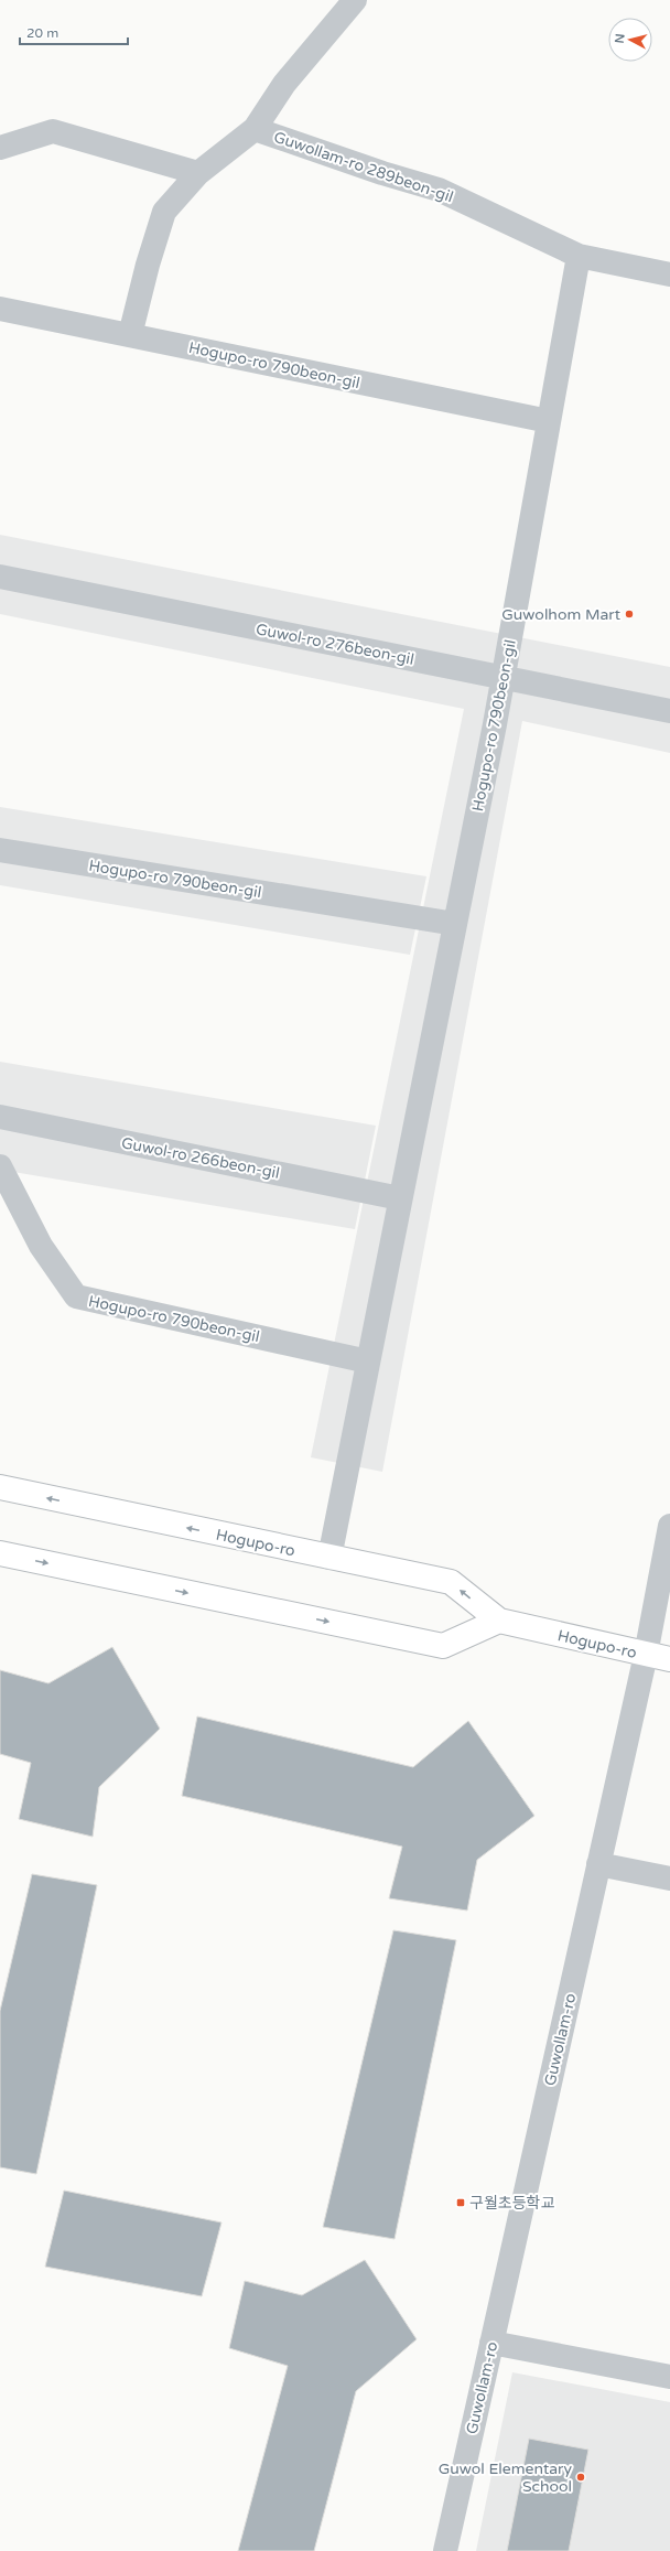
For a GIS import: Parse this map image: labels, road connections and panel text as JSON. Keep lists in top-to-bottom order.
{
  "streets": {
    "main road": ["Hogupo-ro"],
    "street": [
      "Guwollam-ro 289beon-gil",
      "Hogupo-ro 790beon-gil",
      "Guwol-ro 276beon-gil",
      "Guwol-ro 266beon-gil",
      "Guwollam-ro"
    ]
  },
  "crossings": [
    ["Guwollam-ro 289beon-gil", "Hogupo-ro 790beon-gil"],
    ["Hogupo-ro 790beon-gil", "Guwol-ro 276beon-gil"],
    ["Hogupo-ro 790beon-gil", "Guwol-ro 266beon-gil"],
    ["Hogupo-ro 790beon-gil", "Hogupo-ro"],
    ["Hogupo-ro", "Guwollam-ro"]
  ],
  "places": {
    "other": ["Guwolhom Mart", "Guwol Elementary School"],
    "transit": ["구월초등학교"]
  },
  "scale_bar": "20 m",
  "north": "left"
}
